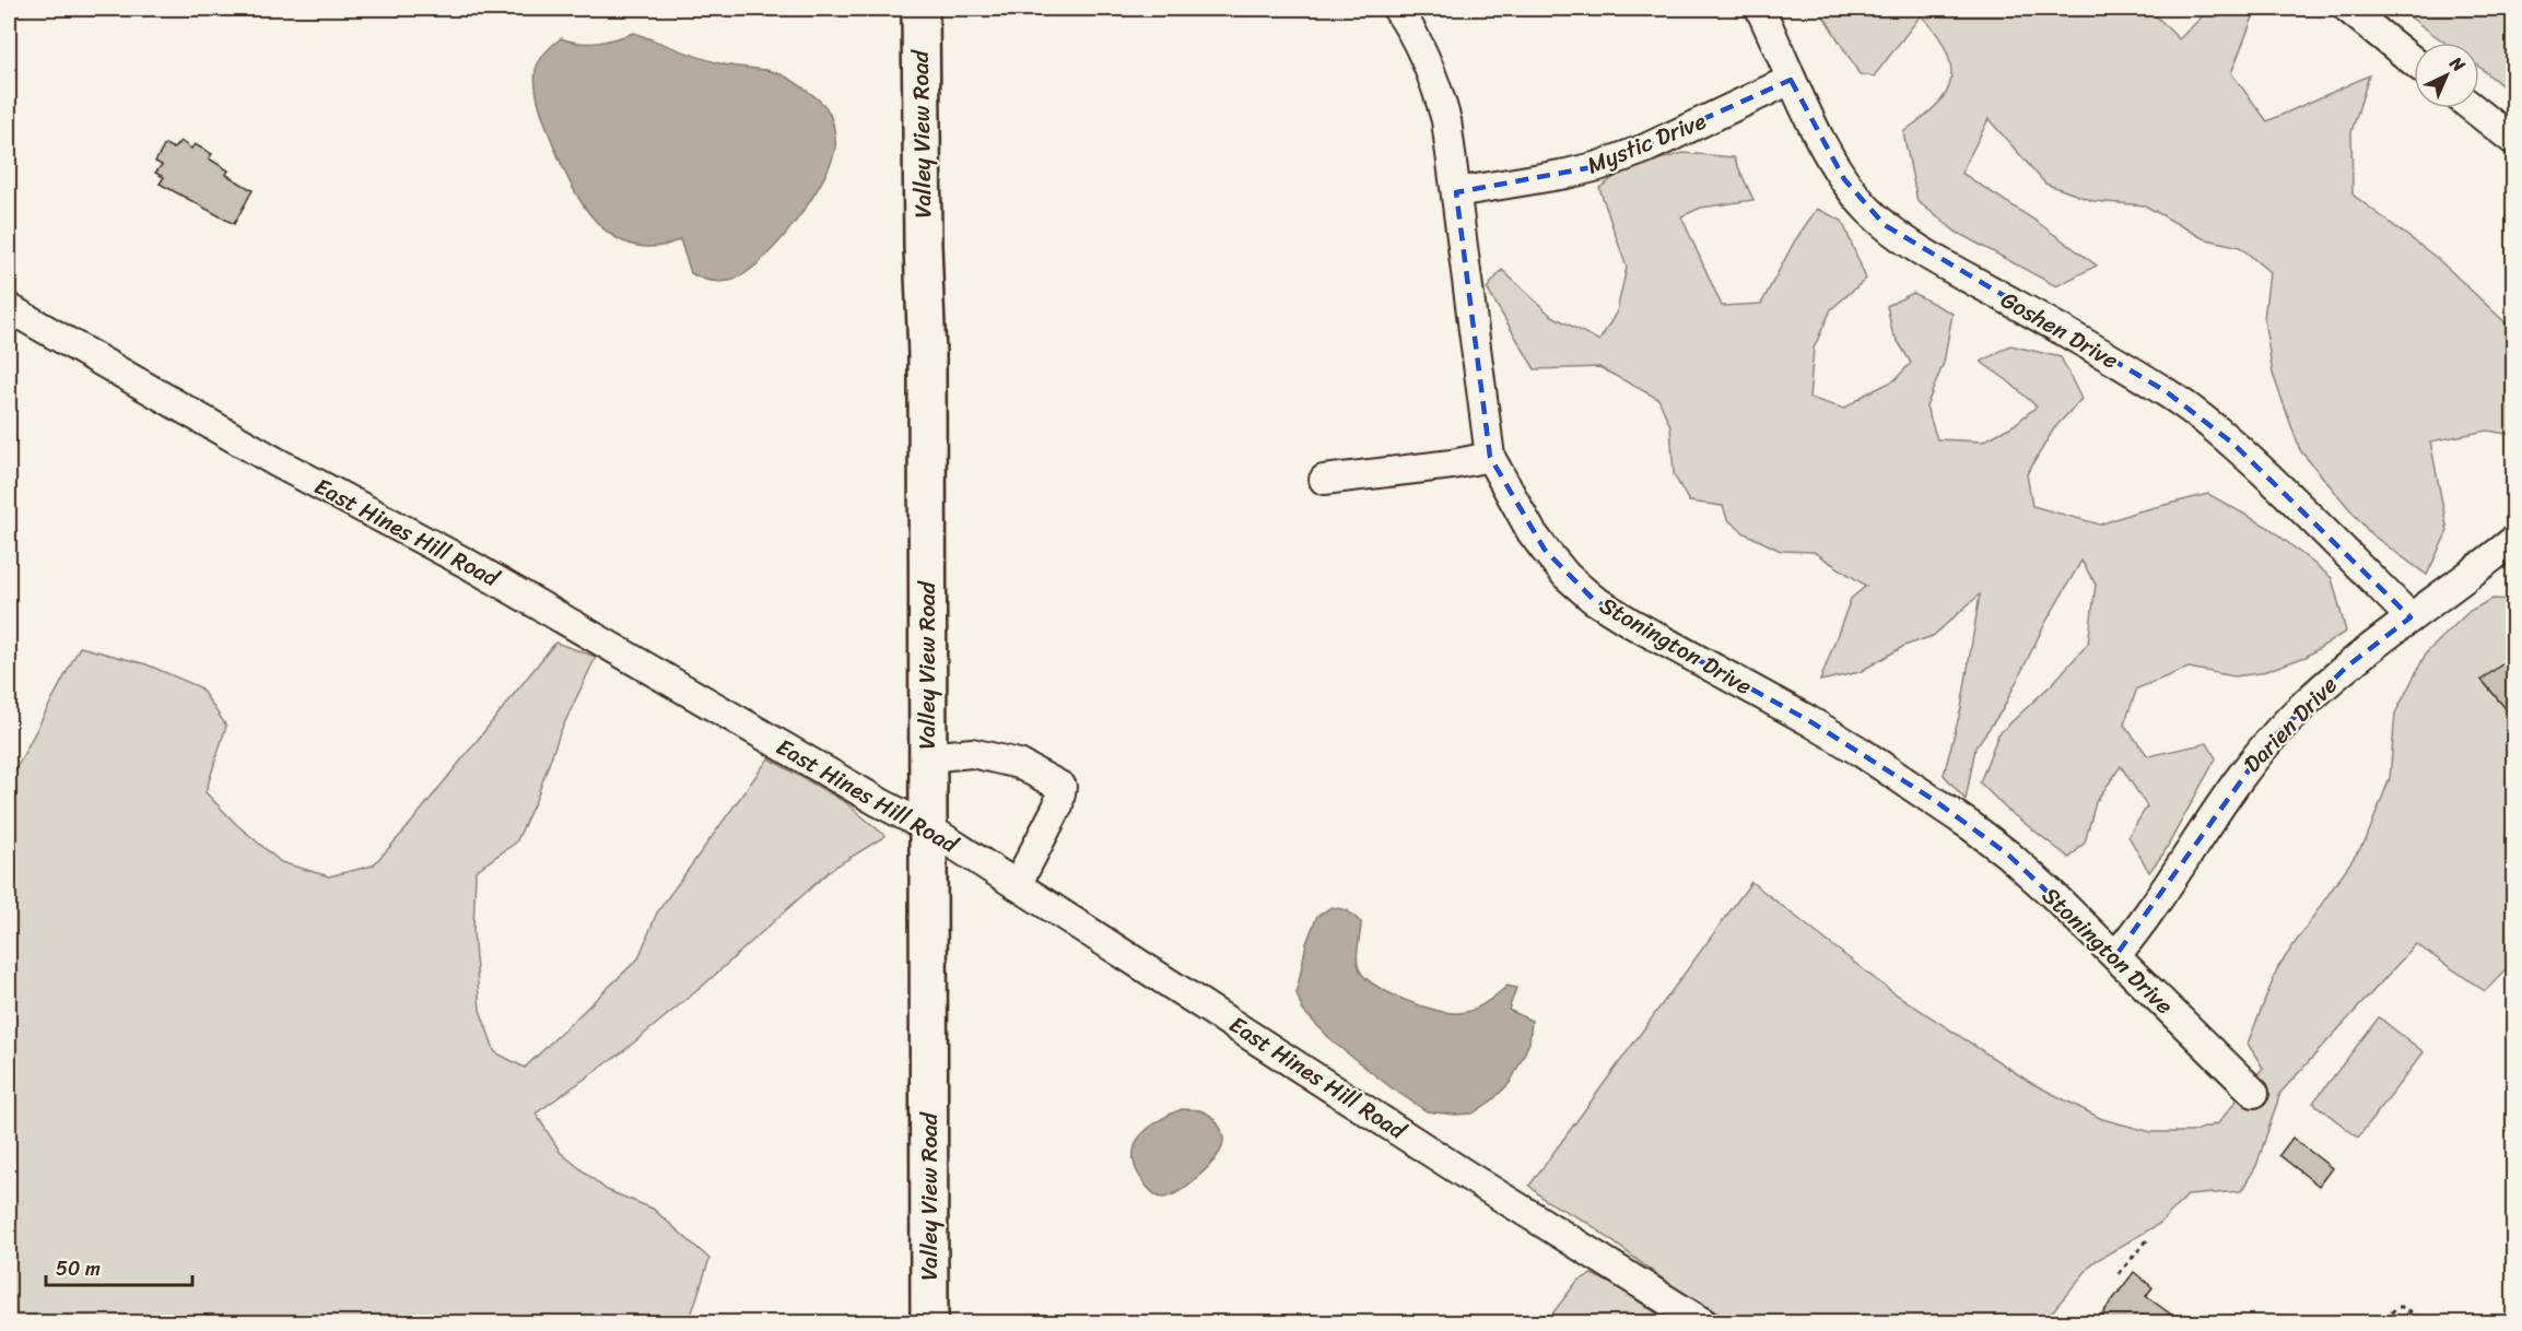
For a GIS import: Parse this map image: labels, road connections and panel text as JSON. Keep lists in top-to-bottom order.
{
  "streets": {
    "main road": ["Valley View Road"],
    "street": [
      "Mystic Drive",
      "Goshen Drive",
      "East Hines Hill Road",
      "Stonington Drive",
      "Darien Drive"
    ]
  },
  "crossings": [
    ["Valley View Road", "East Hines Hill Road"],
    ["Mystic Drive", "Goshen Drive"],
    ["Mystic Drive", "Stonington Drive"],
    ["Goshen Drive", "Darien Drive"],
    ["Stonington Drive", "Darien Drive"]
  ],
  "scale_bar": "50 m",
  "north": "top right"
}
